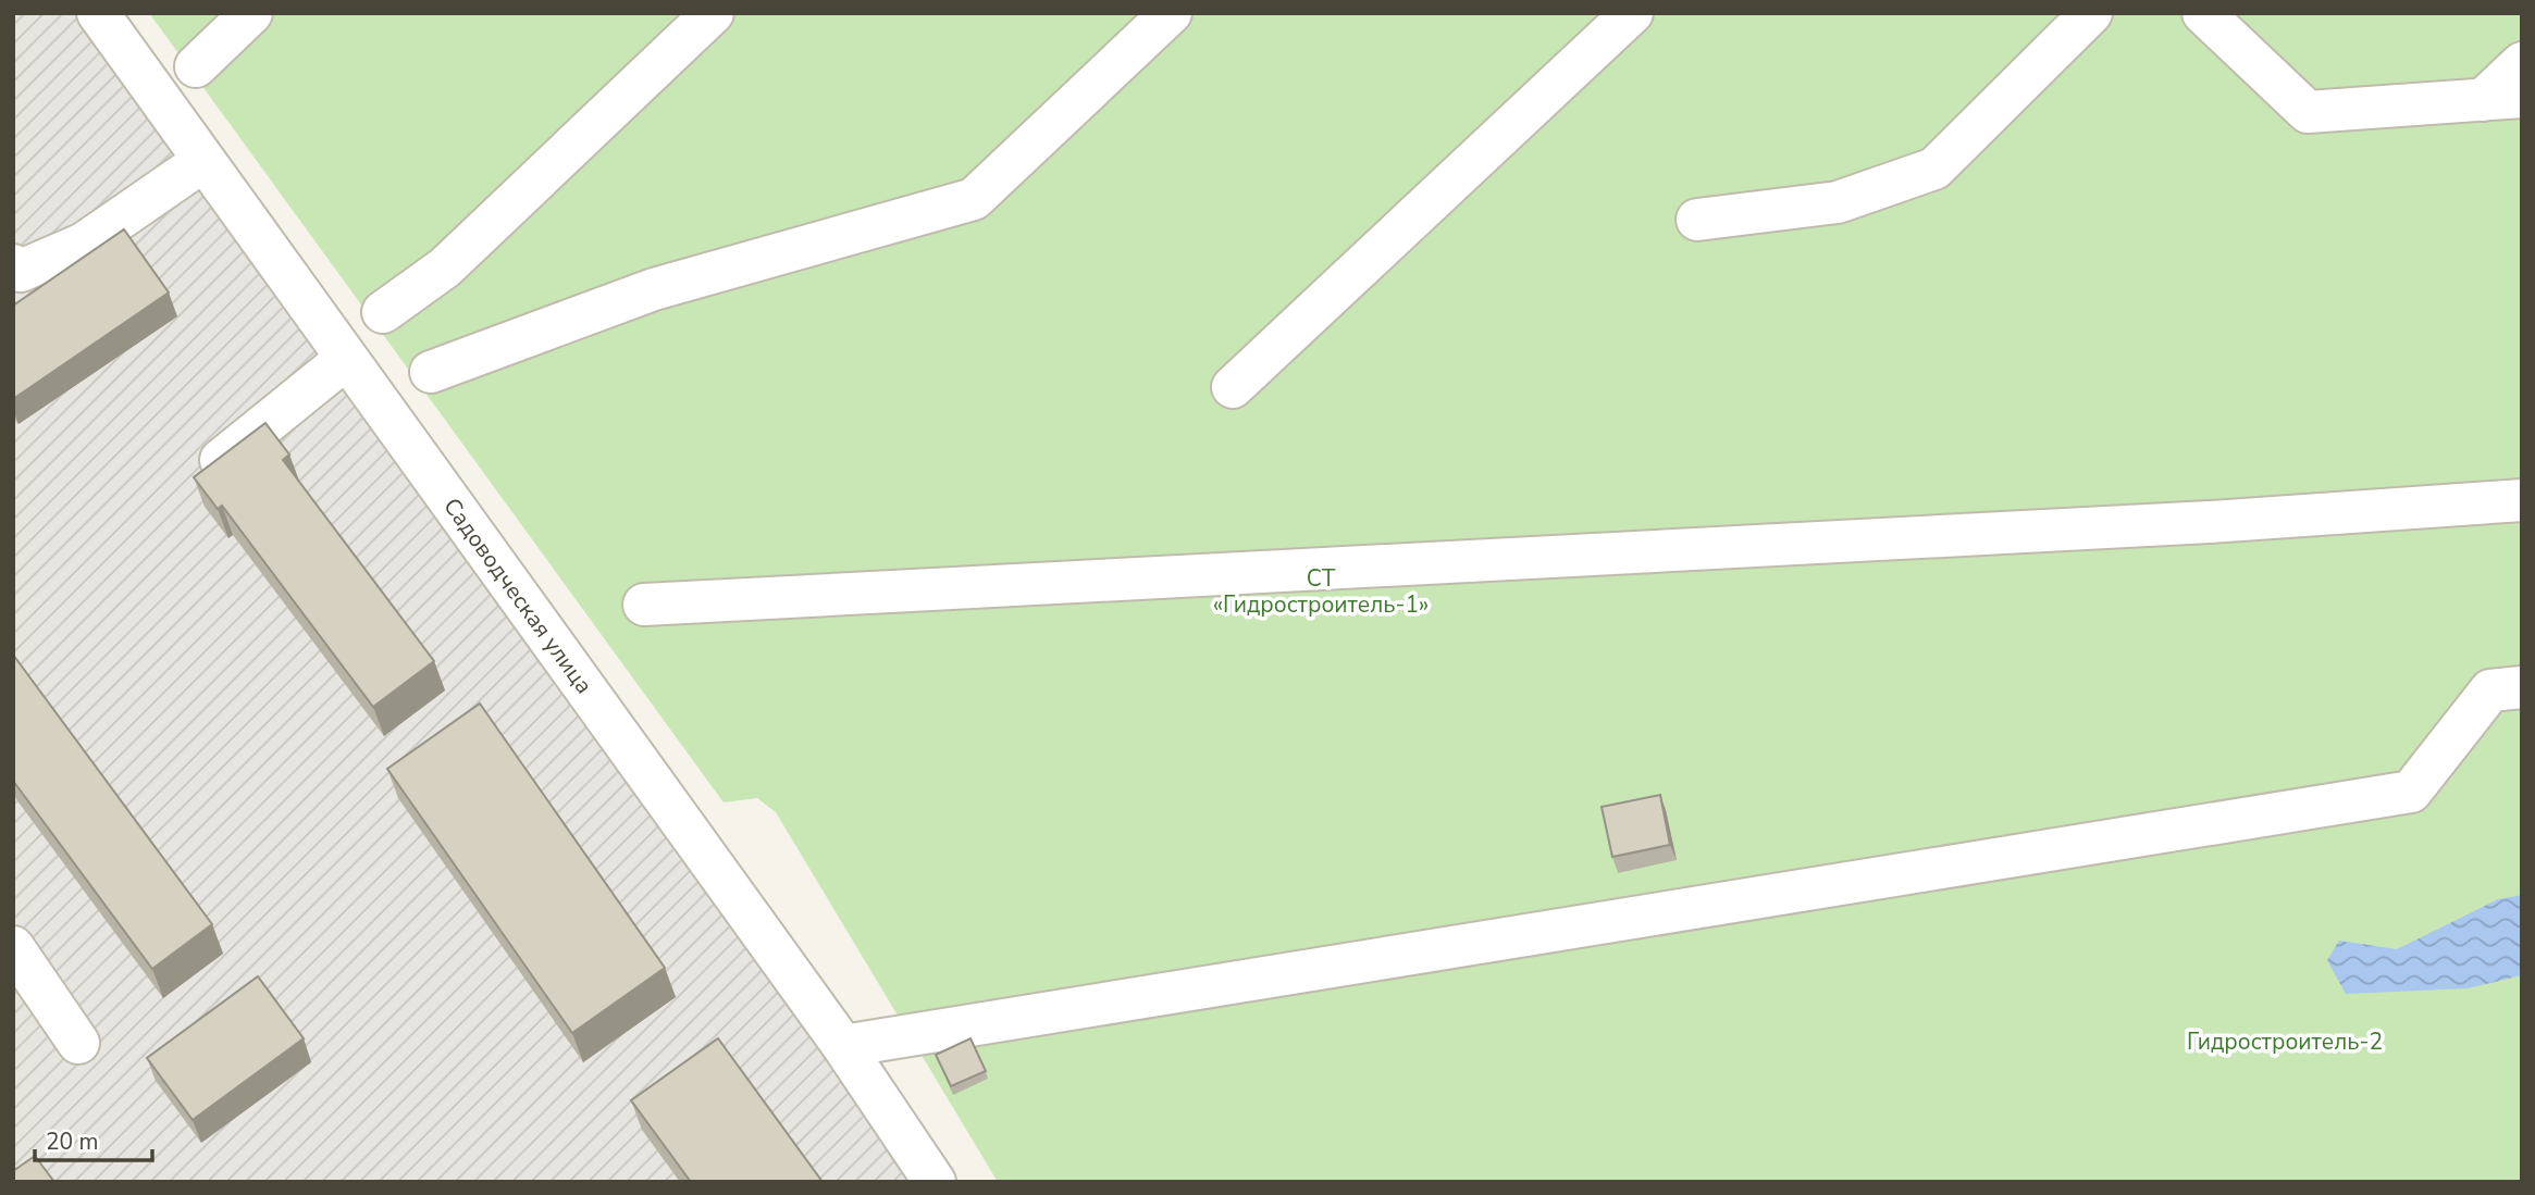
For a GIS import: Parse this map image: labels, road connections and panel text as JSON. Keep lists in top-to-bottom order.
{
  "streets": {
    "street": ["Садоводческая улица"]
  },
  "parks": ["СТ «Гидростроитель-1»", "Гидростроитель-2"],
  "scale_bar": "20 m"
}
